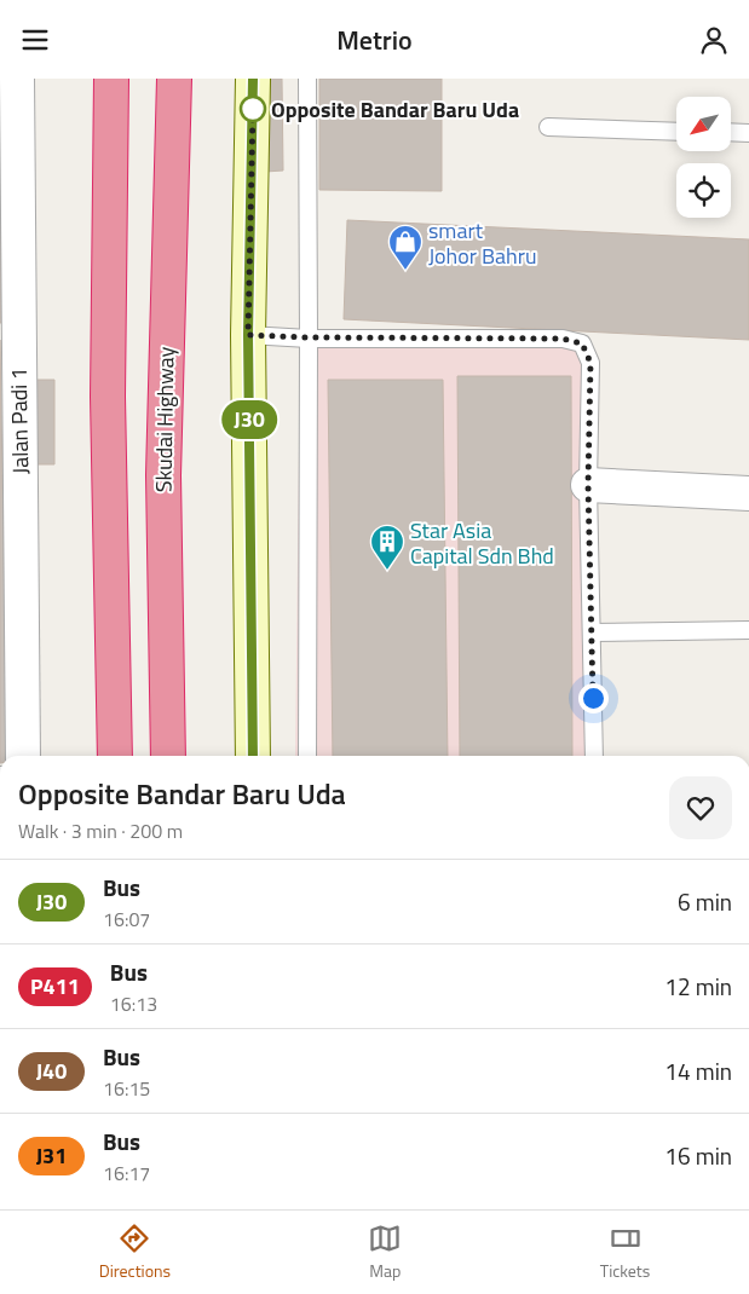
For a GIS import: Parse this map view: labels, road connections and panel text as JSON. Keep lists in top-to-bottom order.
{
  "streets": {
    "highway": ["Skudai Highway"],
    "street": ["Jalan Padi 1"]
  },
  "places": {
    "other": ["Opposite Bandar Baru Uda"],
    "shop": ["smart Johor Bahru"],
    "building": ["Star Asia Capital Sdn Bhd"]
  },
  "lines": ["bus line J30"],
  "north": "bottom left",
  "page": {
    "header": "Metrio",
    "on_map": "J30",
    "heading": ["Opposite Bandar Baru Uda", "Walk · 3 min · 200 m"],
    "list": [
      {
        "mark": "J30",
        "name": "Bus",
        "note": "16:07",
        "value": "6 min"
      },
      {
        "mark": "P411",
        "name": "Bus",
        "note": "16:13",
        "value": "12 min"
      },
      {
        "mark": "J40",
        "name": "Bus",
        "note": "16:15",
        "value": "14 min"
      },
      {
        "mark": "J31",
        "name": "Bus",
        "note": "16:17",
        "value": "16 min"
      }
    ],
    "tabs": ["Directions", "Map", "Tickets"]
  }
}
